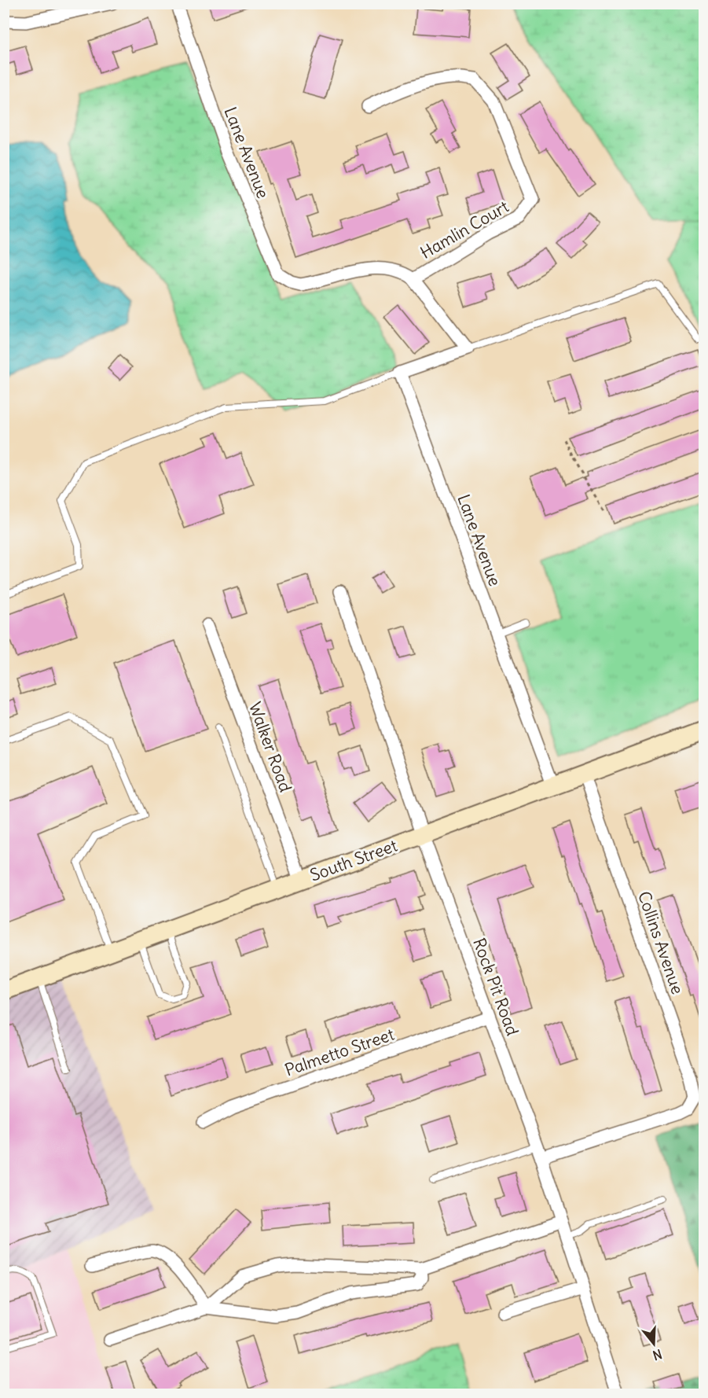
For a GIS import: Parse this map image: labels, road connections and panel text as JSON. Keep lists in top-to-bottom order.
{
  "streets": {
    "main road": ["South Street"],
    "street": [
      "Lane Avenue",
      "Hamlin Court",
      "Walker Road",
      "Collins Avenue",
      "Rock Pit Road",
      "Palmetto Street"
    ]
  },
  "crossings": [
    ["Lane Avenue", "Hamlin Court"],
    ["Lane Avenue", "South Street"],
    ["Walker Road", "South Street"],
    ["South Street", "Collins Avenue"],
    ["South Street", "Rock Pit Road"],
    ["Collins Avenue", "Rock Pit Road"],
    ["Rock Pit Road", "Palmetto Street"]
  ],
  "north": "bottom"
}
